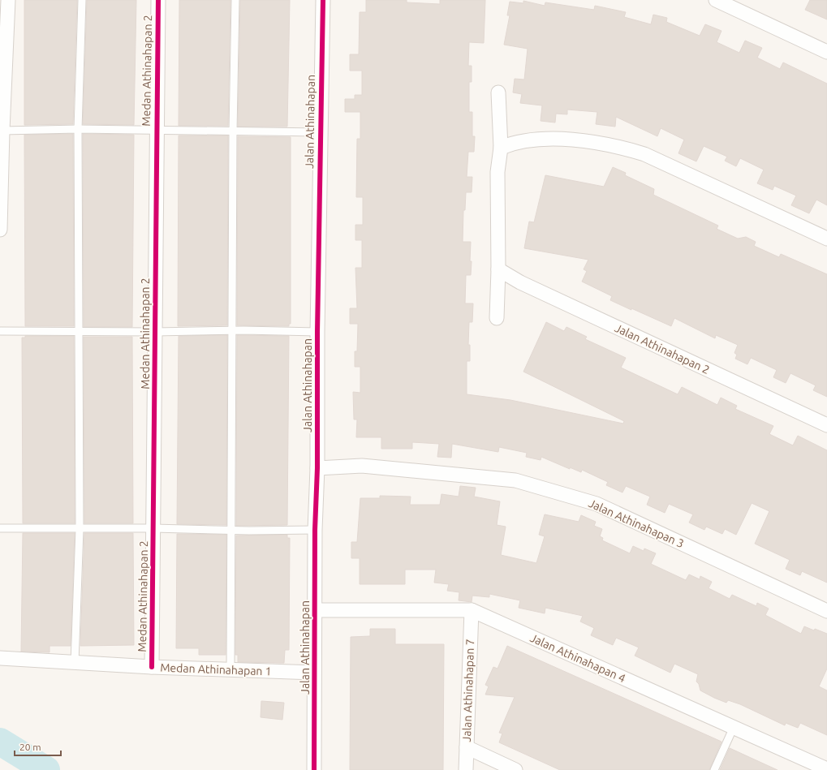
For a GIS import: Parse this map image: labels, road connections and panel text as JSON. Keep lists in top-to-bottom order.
{
  "streets": {
    "street": [
      "Medan Athinahapan 2",
      "Jalan Athinahapan",
      "Jalan Athinahapan 2",
      "Jalan Athinahapan 3",
      "Jalan Athinahapan 4",
      "Medan Athinahapan 1",
      "Jalan Athinahapan 7"
    ]
  },
  "crossings": [
    ["Medan Athinahapan 2", "Medan Athinahapan 1"],
    ["Jalan Athinahapan", "Jalan Athinahapan 3"],
    ["Jalan Athinahapan", "Jalan Athinahapan 4"],
    ["Jalan Athinahapan", "Medan Athinahapan 1"],
    ["Jalan Athinahapan 4", "Jalan Athinahapan 7"]
  ],
  "scale_bar": "20 m"
}
